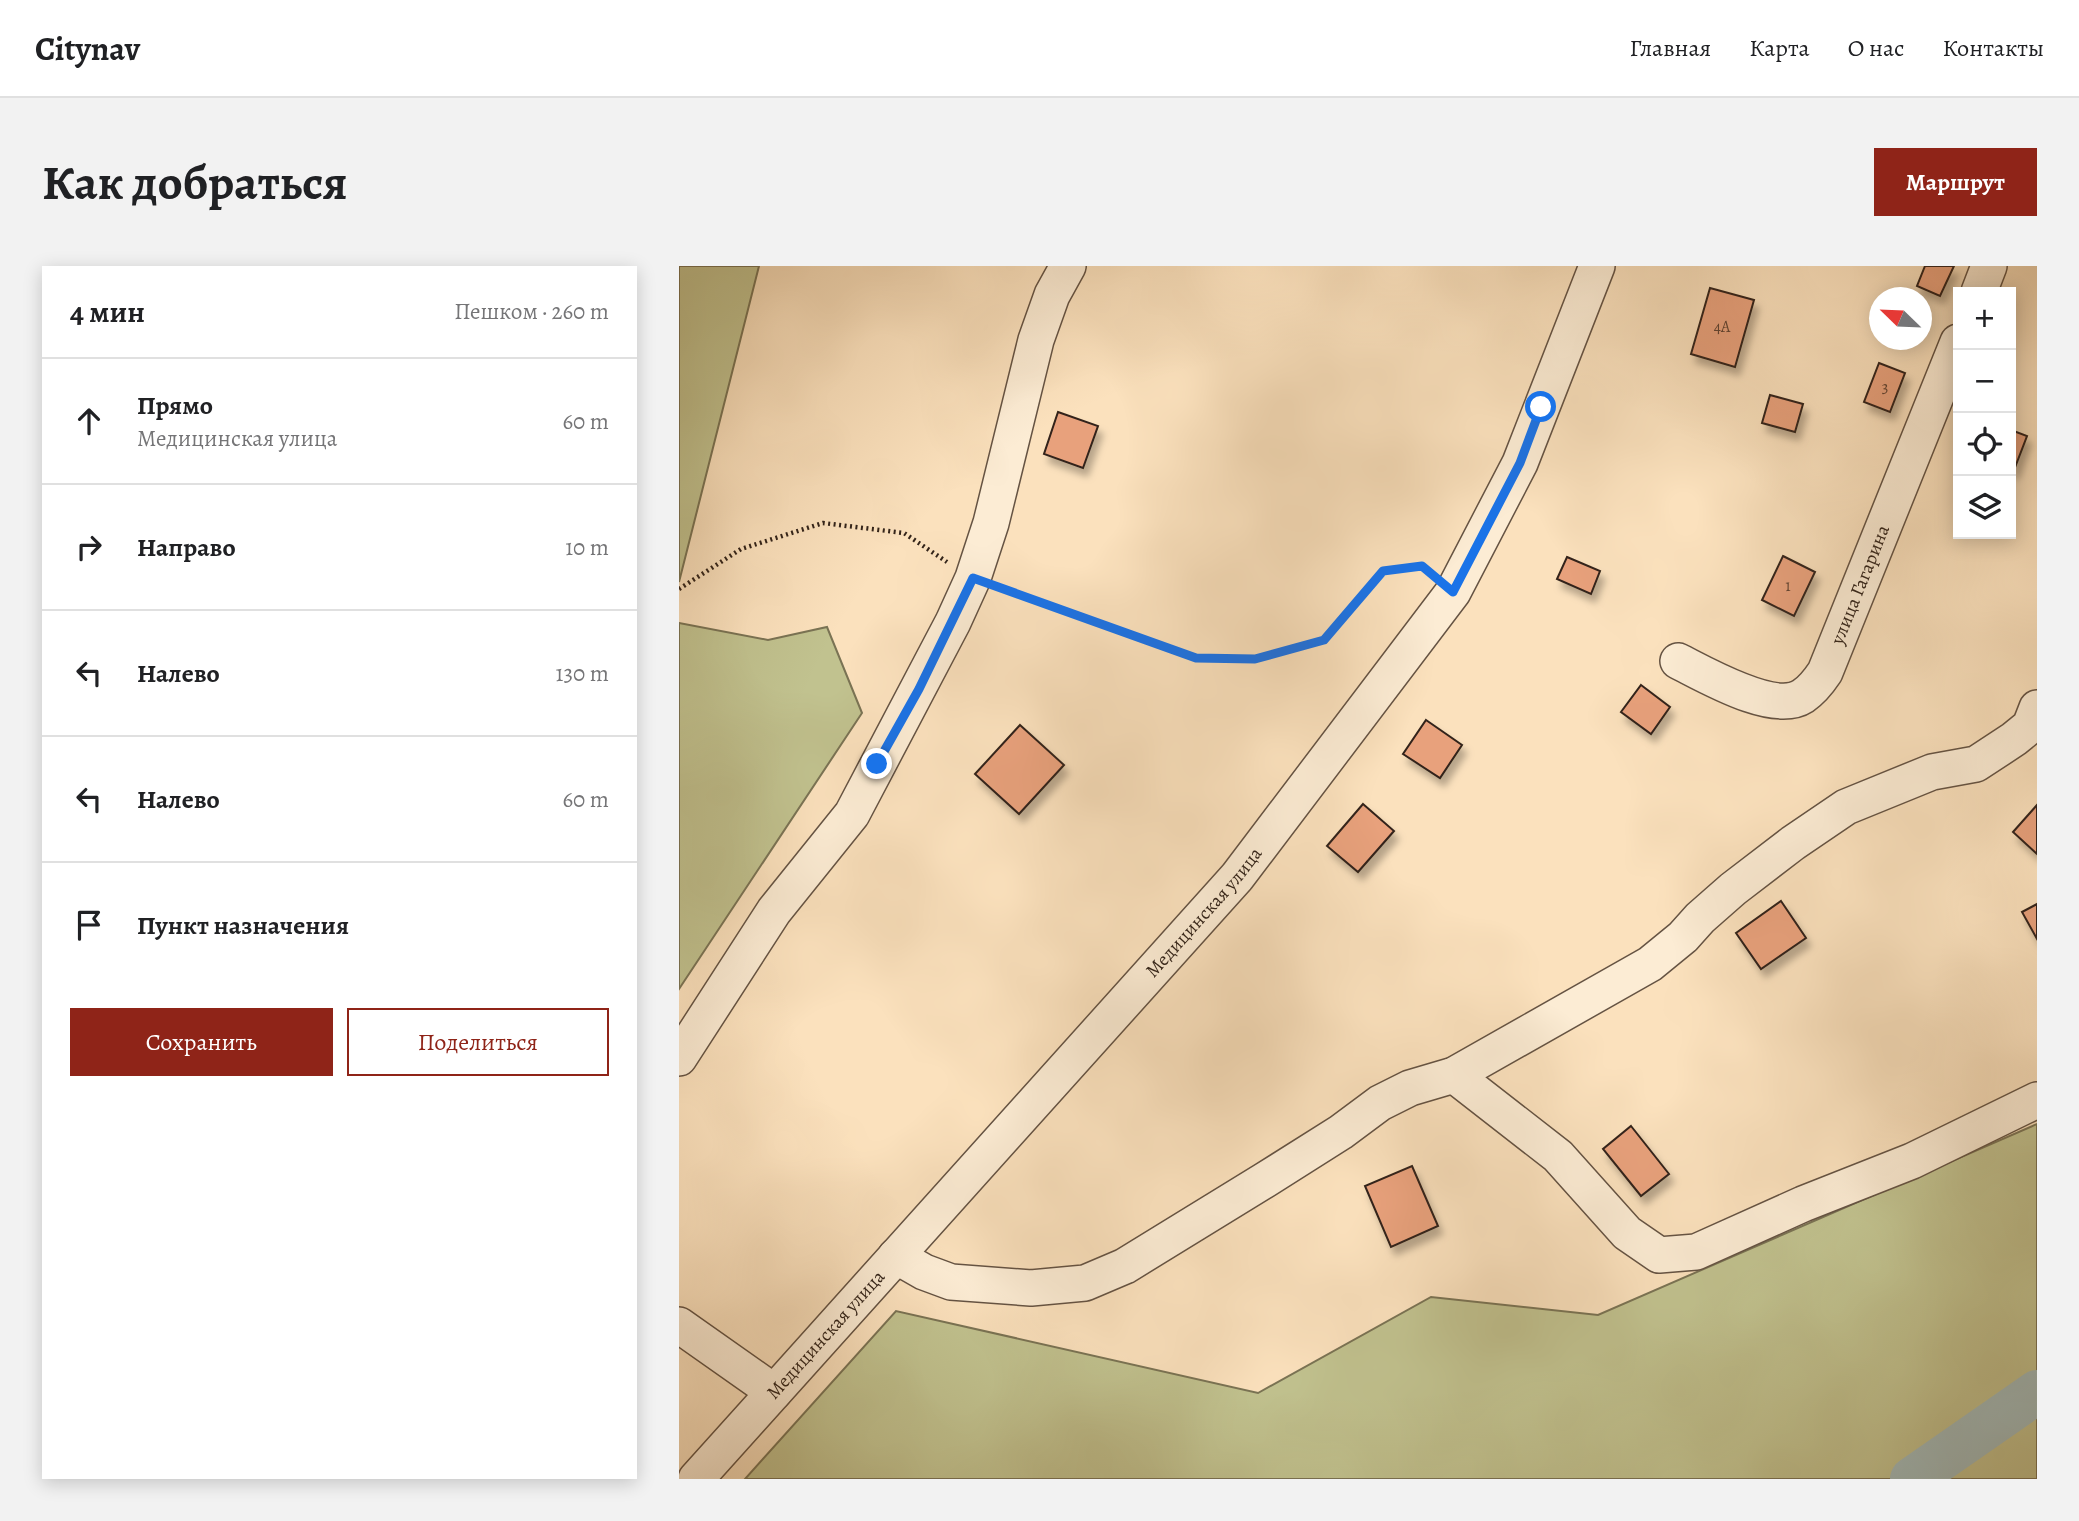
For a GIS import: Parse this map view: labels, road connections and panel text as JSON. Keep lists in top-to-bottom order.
{
  "streets": {
    "street": ["улица Гагарина", "Медицинская улица"]
  },
  "house_numbers": ["4А", "3", "1"],
  "north": "top left",
  "page": {
    "header": "Citynav",
    "nav": [
      "Главная",
      "Карта",
      "О нас",
      "Контакты"
    ],
    "buttons": [
      "Маршрут",
      ["Сохранить", "Поделиться"]
    ],
    "title": "Как добраться",
    "heading": ["4 мин", "Пешком · 260 m"],
    "map_buttons": ["+", "−"],
    "list": [
      ["Прямо", "Медицинская улица", "60 m"],
      ["Направо", "10 m"],
      ["Налево", "130 m"],
      ["Налево", "60 m"],
      "Пункт назначения"
    ]
  }
}
